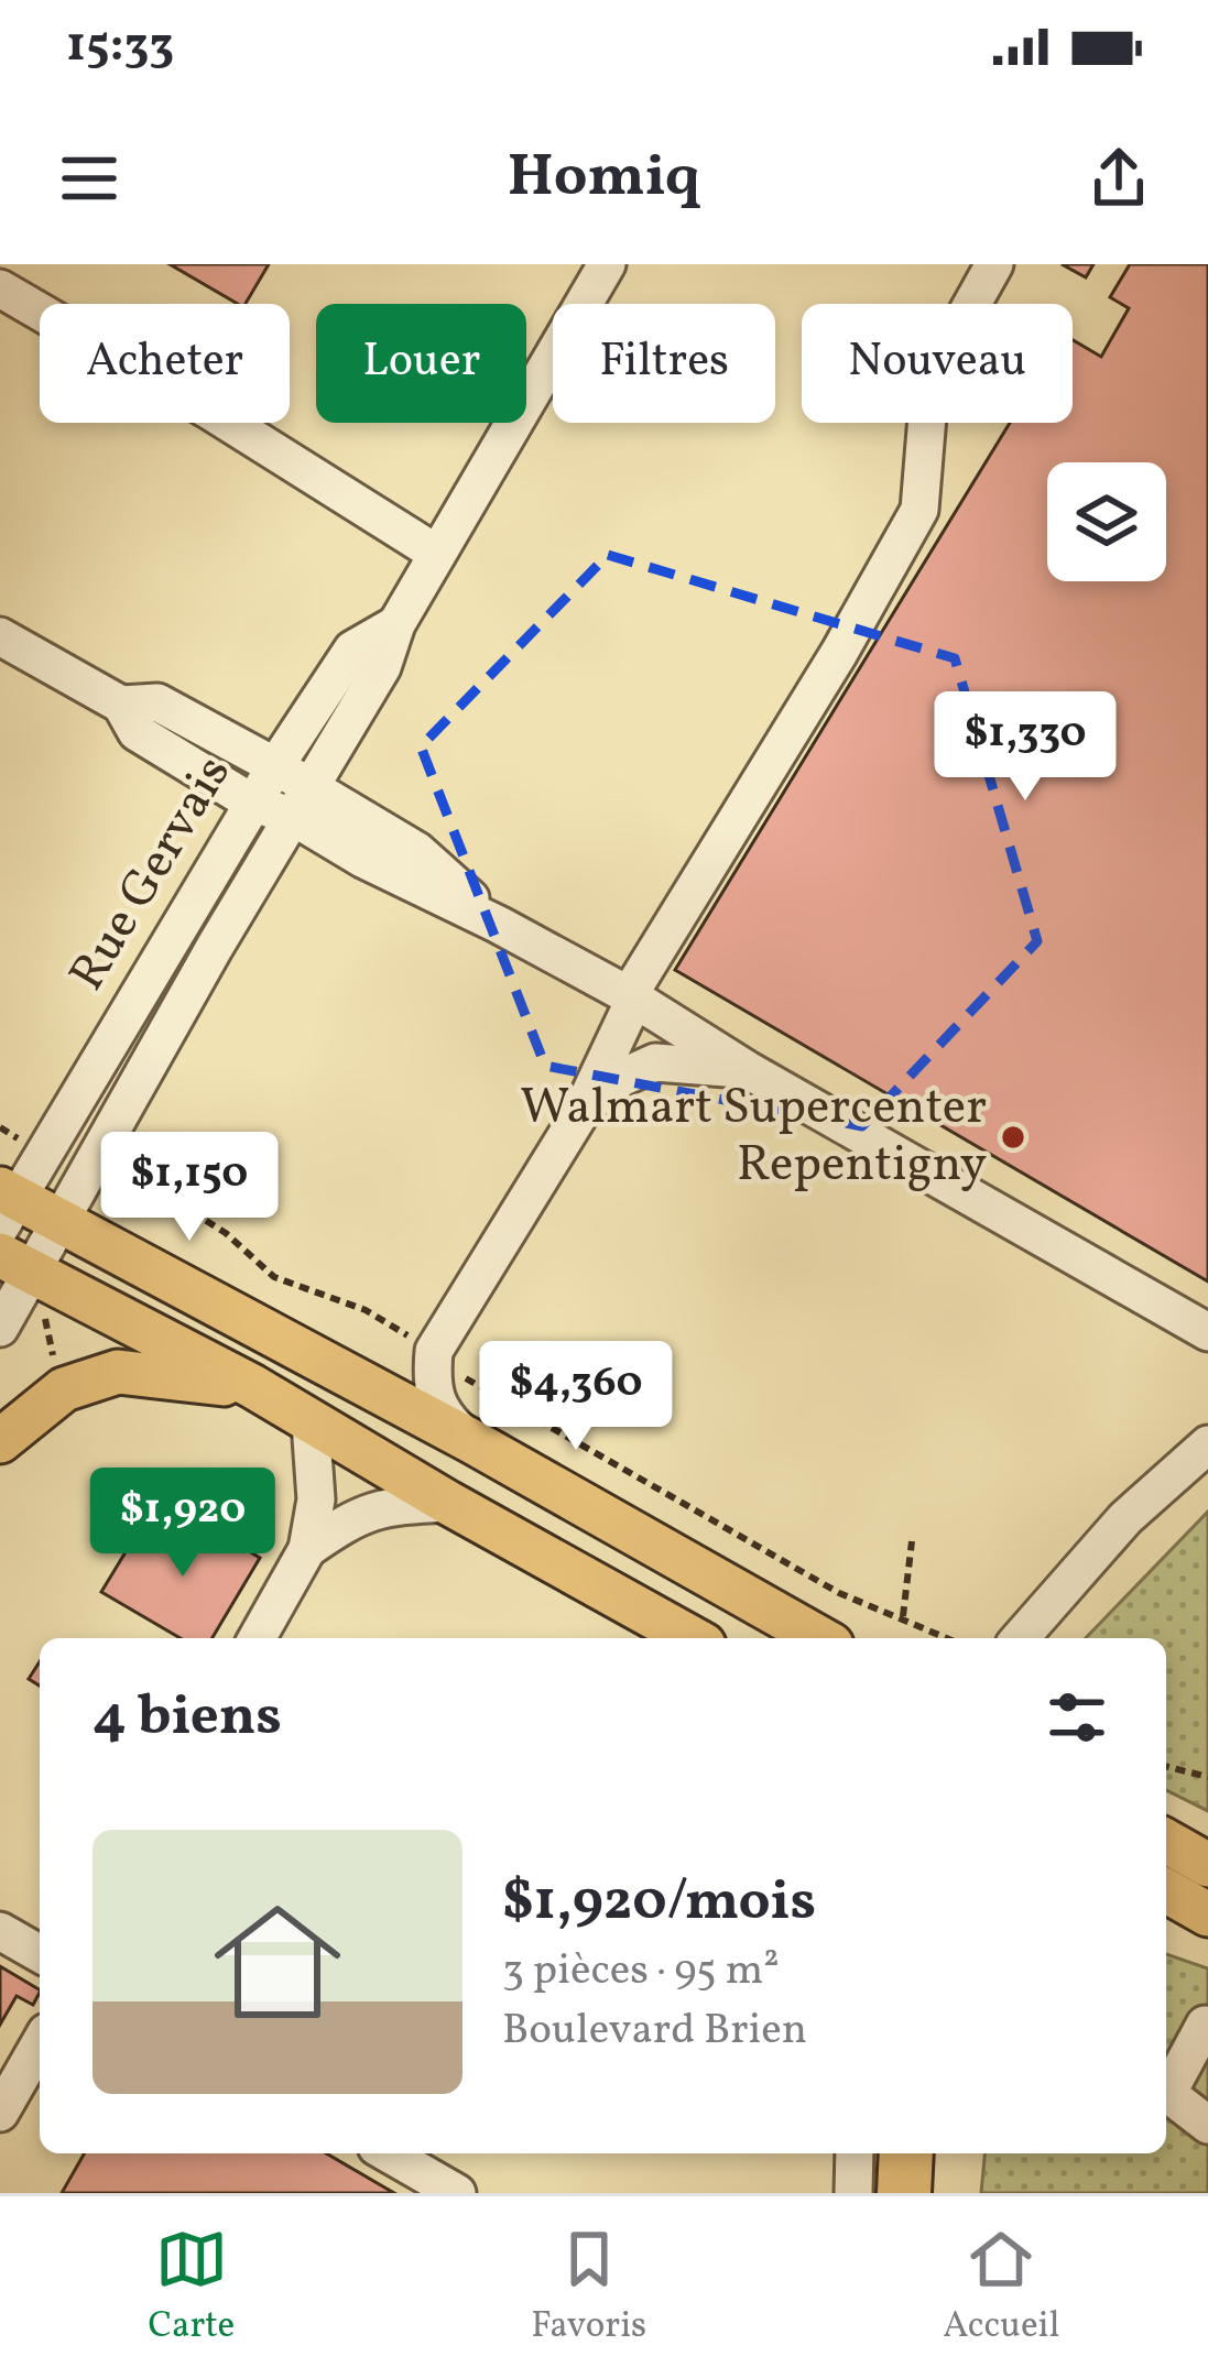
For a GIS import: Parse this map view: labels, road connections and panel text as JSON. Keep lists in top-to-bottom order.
{
  "streets": {
    "street": ["Rue Gervais"]
  },
  "places": ["Walmart Supercenter Repentigny"],
  "page": {
    "status": "15:33",
    "header": "Homiq",
    "chip": [
      "Acheter",
      "Louer",
      "Filtres",
      "Nouveau"
    ],
    "price": [
      "$1,330",
      "$1,150",
      "$4,360",
      "$1,920"
    ],
    "heading": "4 biens",
    "list": [
      {
        "name": "$1,920/mois",
        "note": "3 pièces · 95 m² · Boulevard Brien"
      }
    ],
    "tabs": ["Carte", "Favoris", "Accueil"]
  }
}
